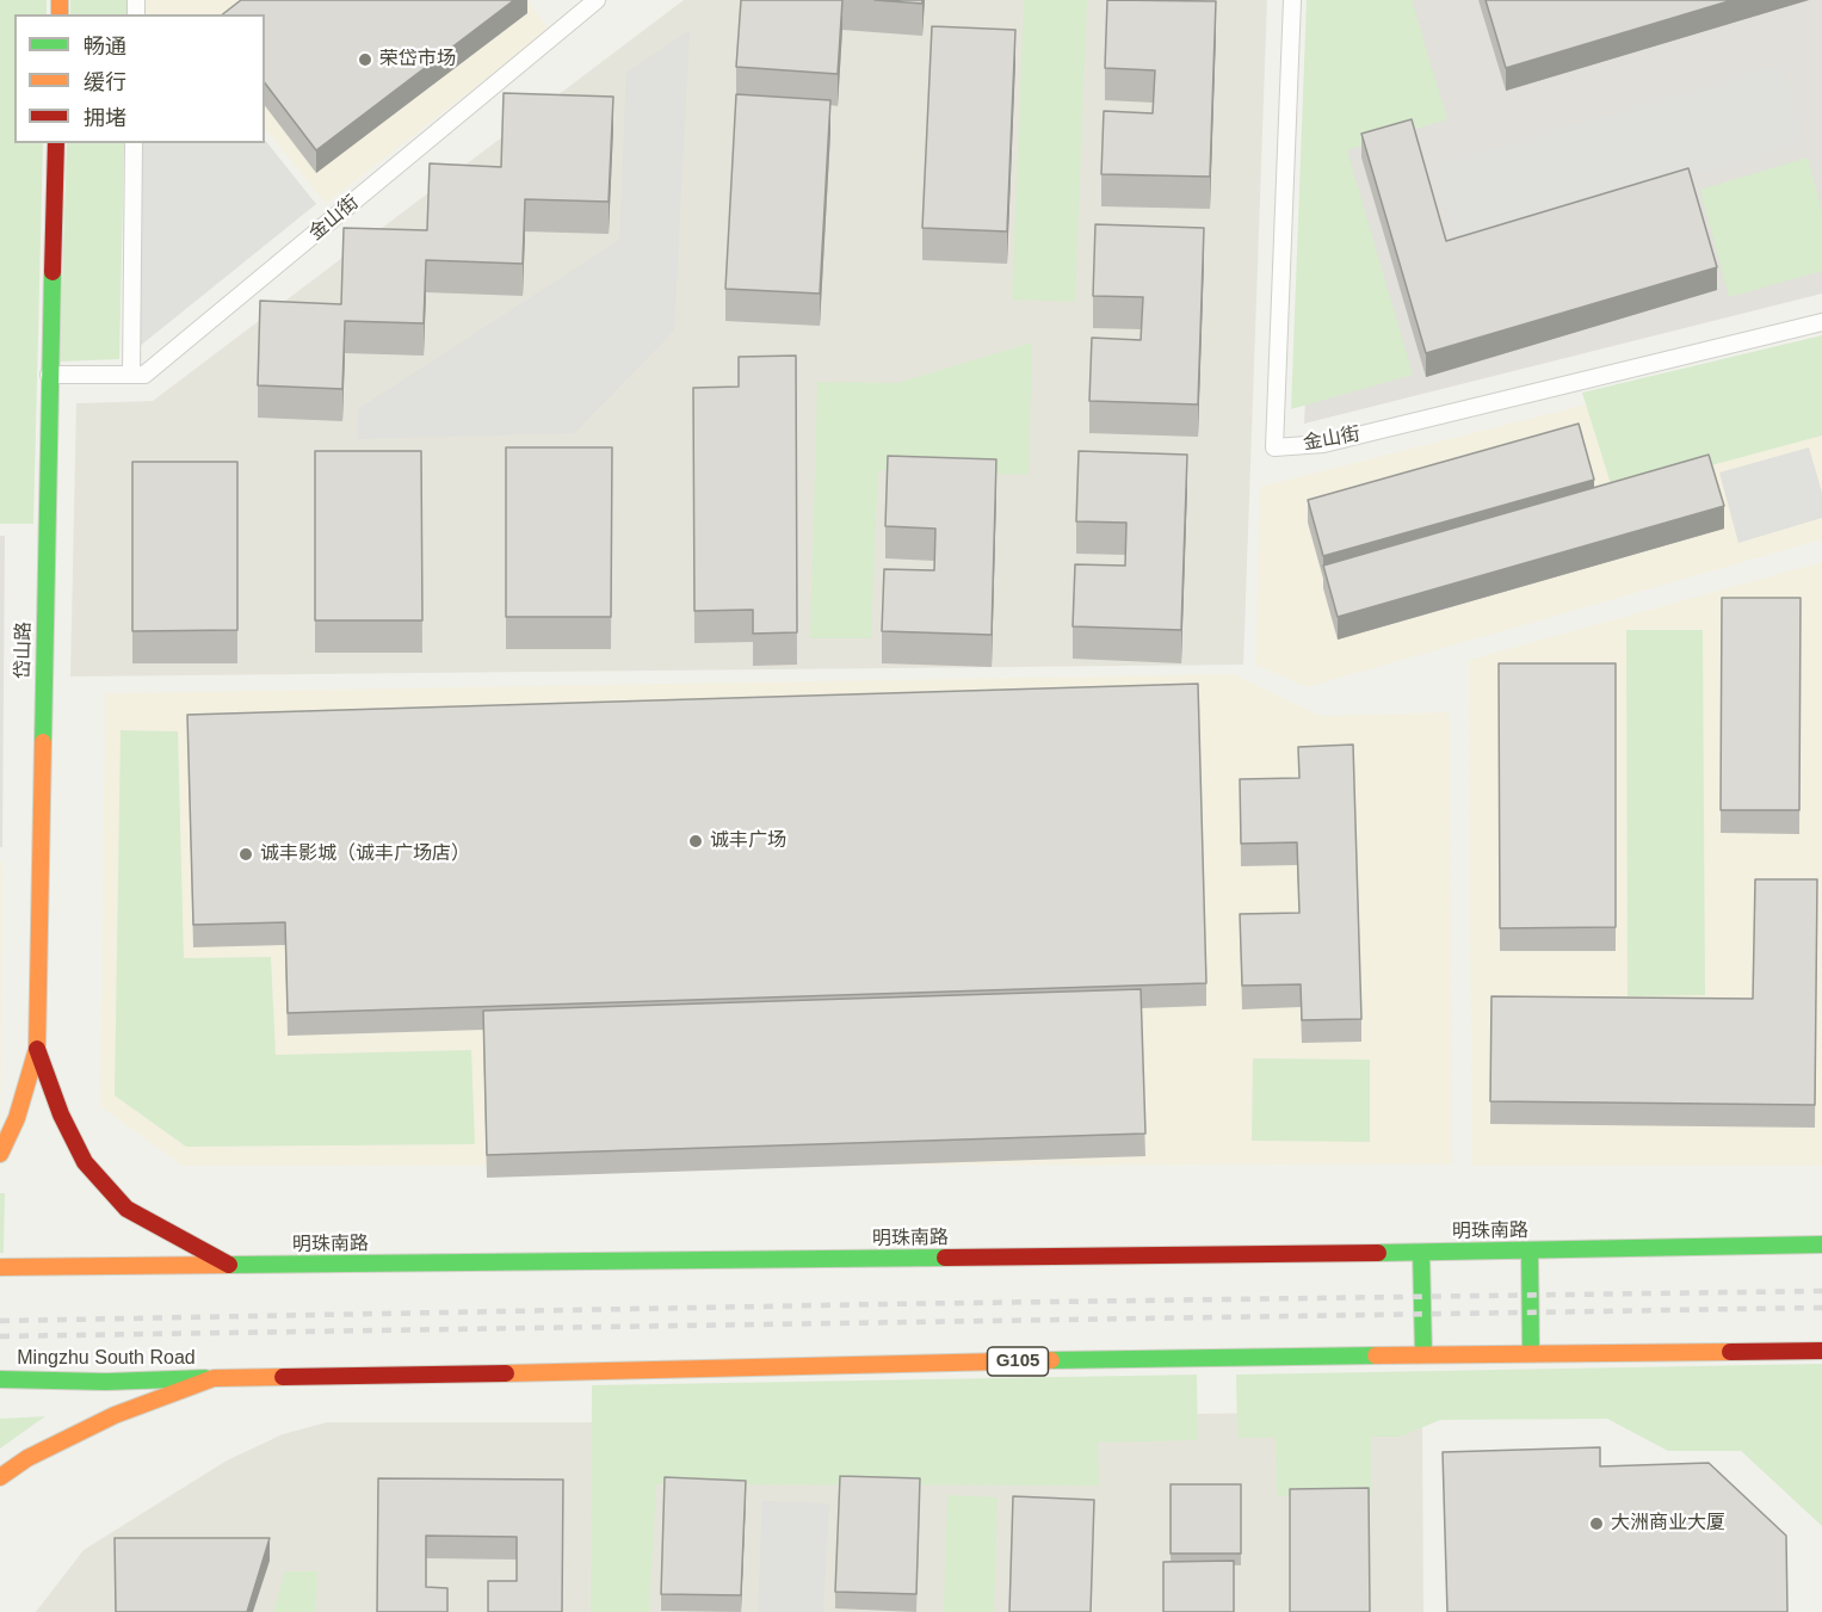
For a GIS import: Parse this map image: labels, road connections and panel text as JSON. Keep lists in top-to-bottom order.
{
  "streets": {
    "main road": [
      "岱山路",
      "明珠南路",
      "Mingzhu South Road",
      "G105"
    ],
    "lane": ["金山街"]
  },
  "crossings": [
    ["金山街", "岱山路"],
    ["Mingzhu South Road", "G105"]
  ],
  "places": [
    "荣岱市场",
    "诚丰广场",
    "诚丰影城（诚丰广场店）",
    "大洲商业大厦"
  ],
  "legend": ["畅通", "缓行", "拥堵"]
}
